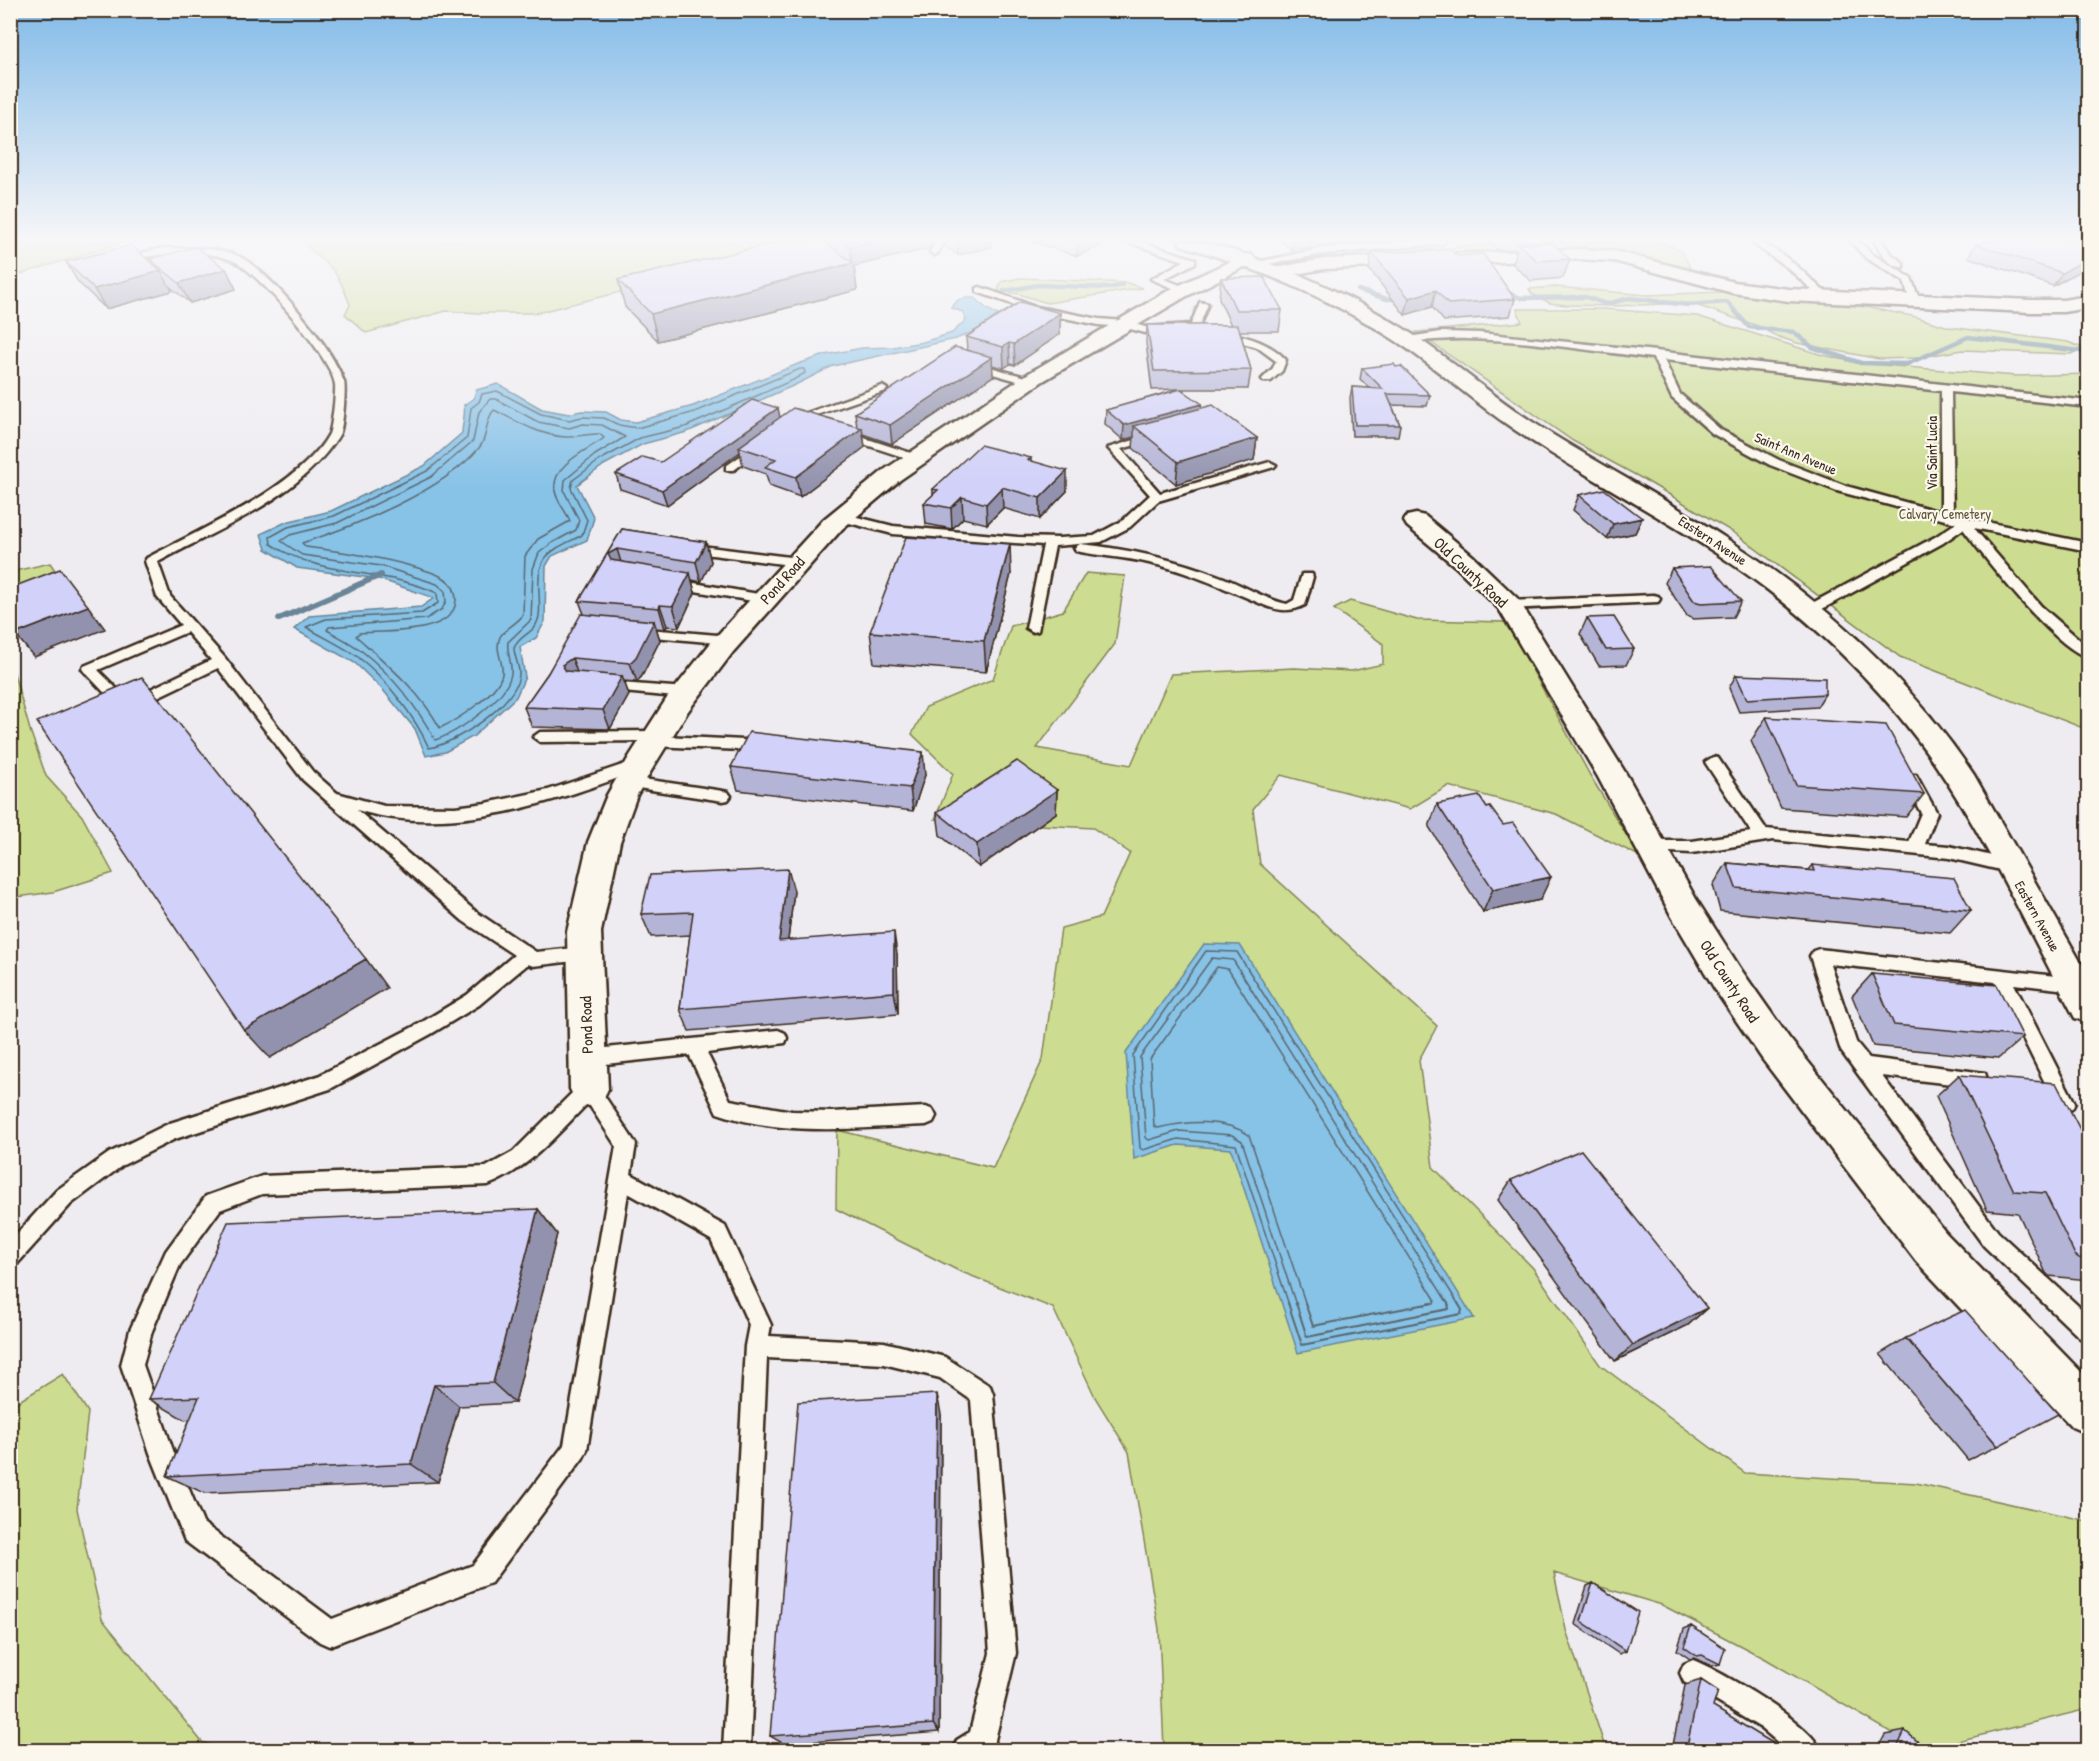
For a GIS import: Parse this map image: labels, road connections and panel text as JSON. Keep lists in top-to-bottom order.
{
  "streets": {
    "street": ["Eastern Avenue", "Old County Road", "Pond Road"],
    "lane": ["Saint Ann Avenue", "Via Saint Lucia"]
  },
  "crossings": [
    ["Saint Ann Avenue", "Via Saint Lucia"]
  ],
  "parks": ["Calvary Cemetery"]
}
